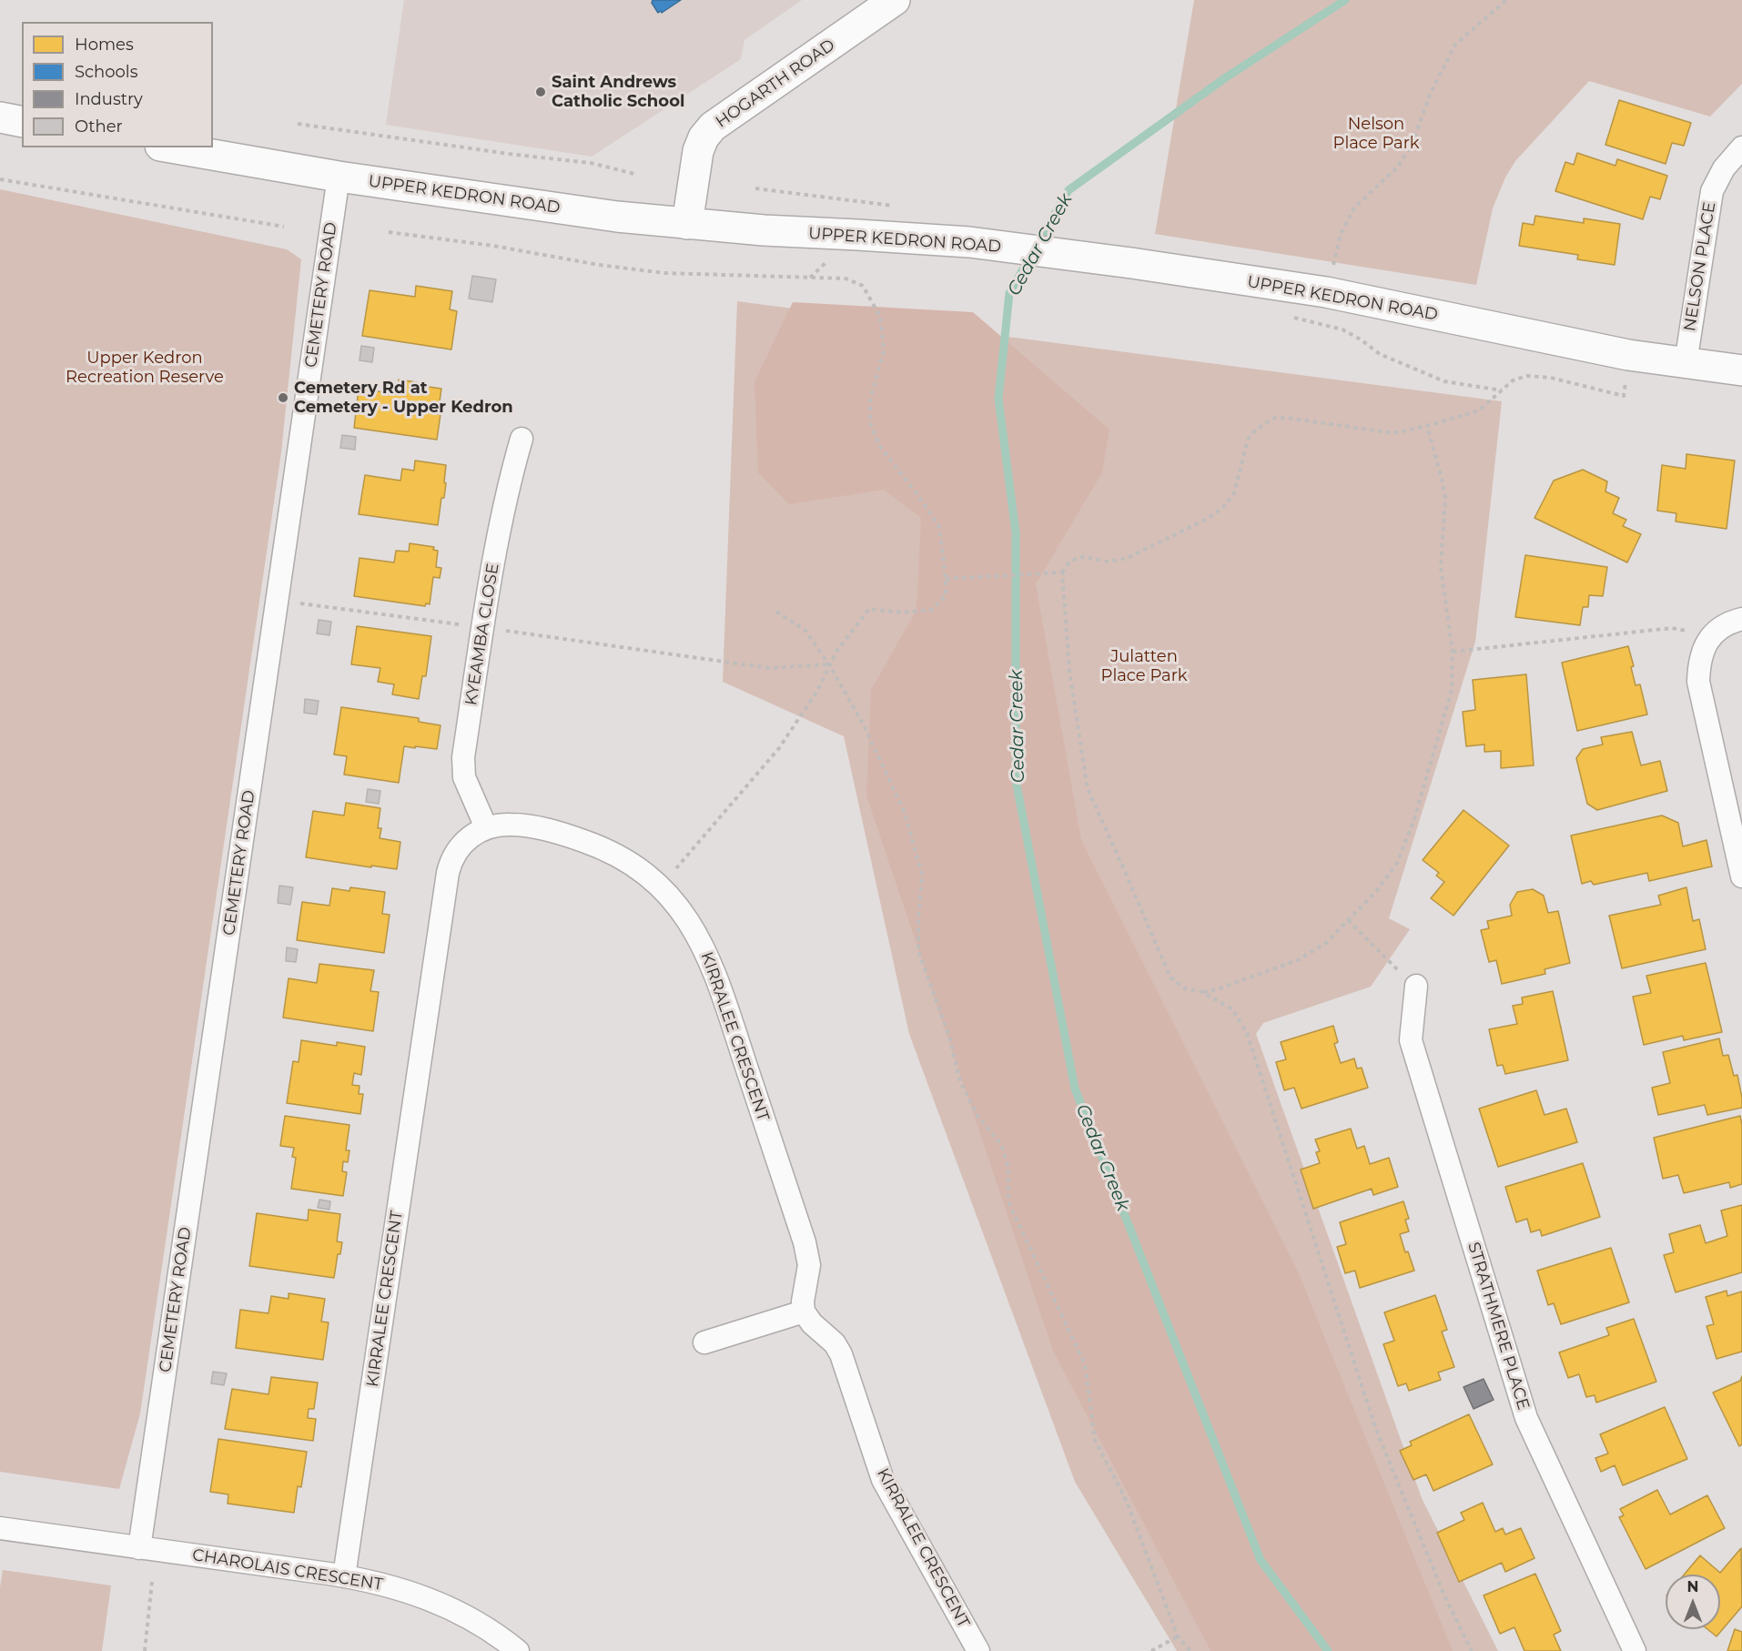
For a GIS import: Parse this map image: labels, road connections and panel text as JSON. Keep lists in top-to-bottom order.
{
  "streets": {
    "main road": ["HOGARTH ROAD", "UPPER KEDRON ROAD"],
    "street": [
      "NELSON PLACE",
      "CEMETERY ROAD",
      "KYEAMBA CLOSE",
      "KIRRALEE CRESCENT",
      "STRATHMERE PLACE",
      "CHAROLAIS CRESCENT"
    ]
  },
  "crossings": [
    ["HOGARTH ROAD", "UPPER KEDRON ROAD"],
    ["UPPER KEDRON ROAD", "NELSON PLACE"],
    ["UPPER KEDRON ROAD", "CEMETERY ROAD"],
    ["CEMETERY ROAD", "CHAROLAIS CRESCENT"],
    ["KYEAMBA CLOSE", "KIRRALEE CRESCENT"],
    ["KIRRALEE CRESCENT", "CHAROLAIS CRESCENT"]
  ],
  "water": ["Cedar Creek"],
  "parks": ["Nelson Place Park", "Upper Kedron Recreation Reserve", "Julatten Place Park"],
  "places": ["Saint Andrews Catholic School", "Cemetery Rd at Cemetery - Upper Kedron"],
  "legend": [
    "Homes",
    "Schools",
    "Industry",
    "Other"
  ],
  "north": "top"
}
